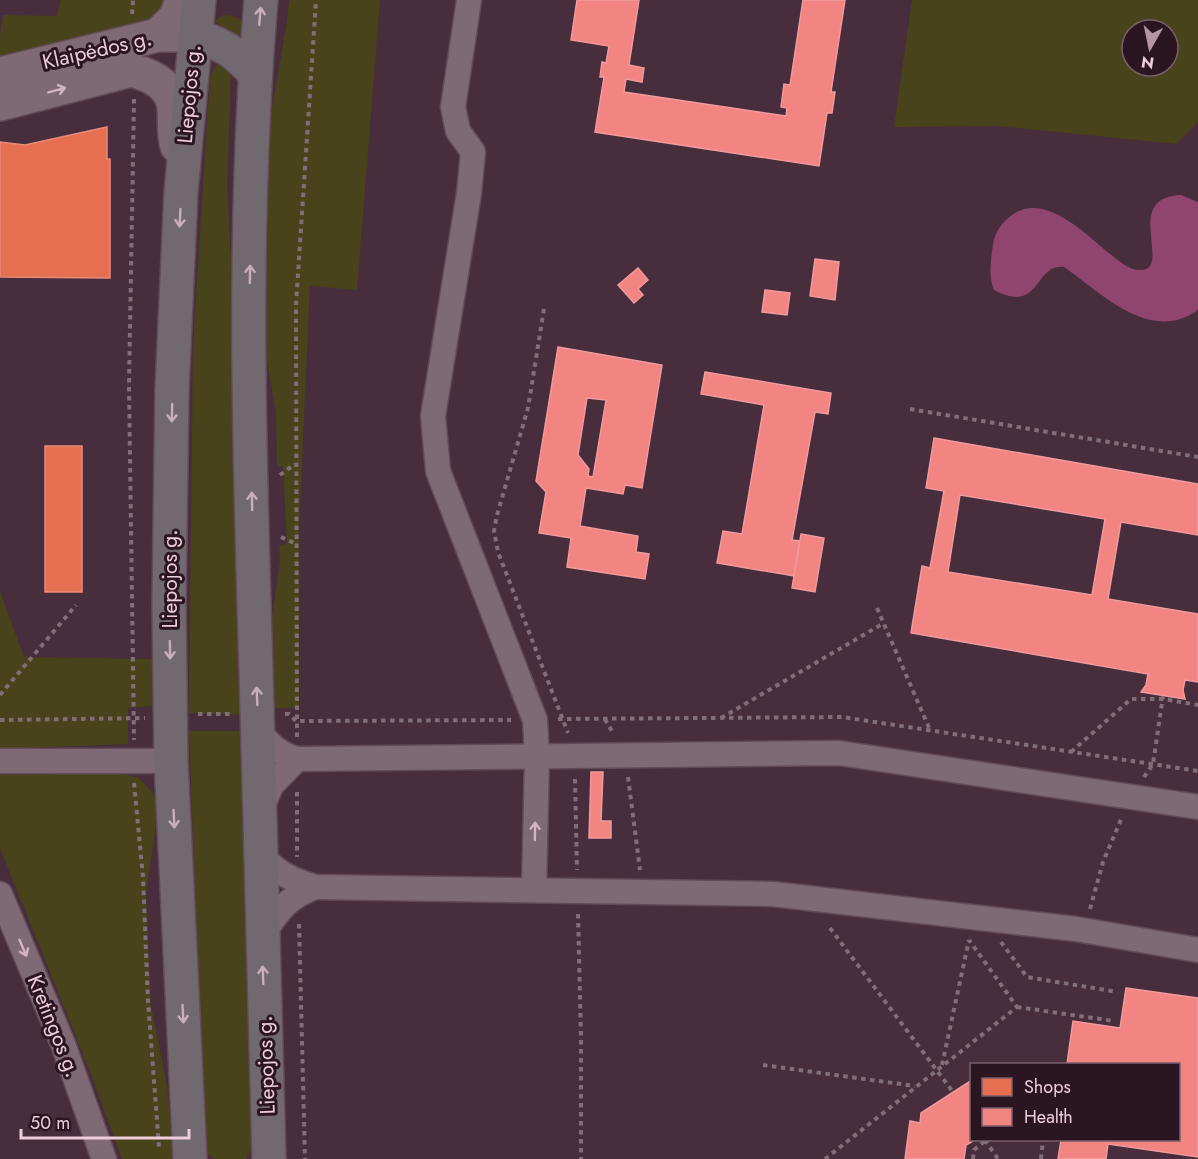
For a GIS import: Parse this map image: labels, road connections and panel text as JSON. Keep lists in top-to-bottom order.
{
  "streets": {
    "main road": ["Klaipėdos g.", "Liepojos g."],
    "street": ["Kretingos g."]
  },
  "crossings": [
    ["Klaipėdos g.", "Liepojos g."]
  ],
  "one_way": ["Kretingos g."],
  "legend": ["Shops", "Health"],
  "scale_bar": "50 m",
  "north": "bottom"
}
